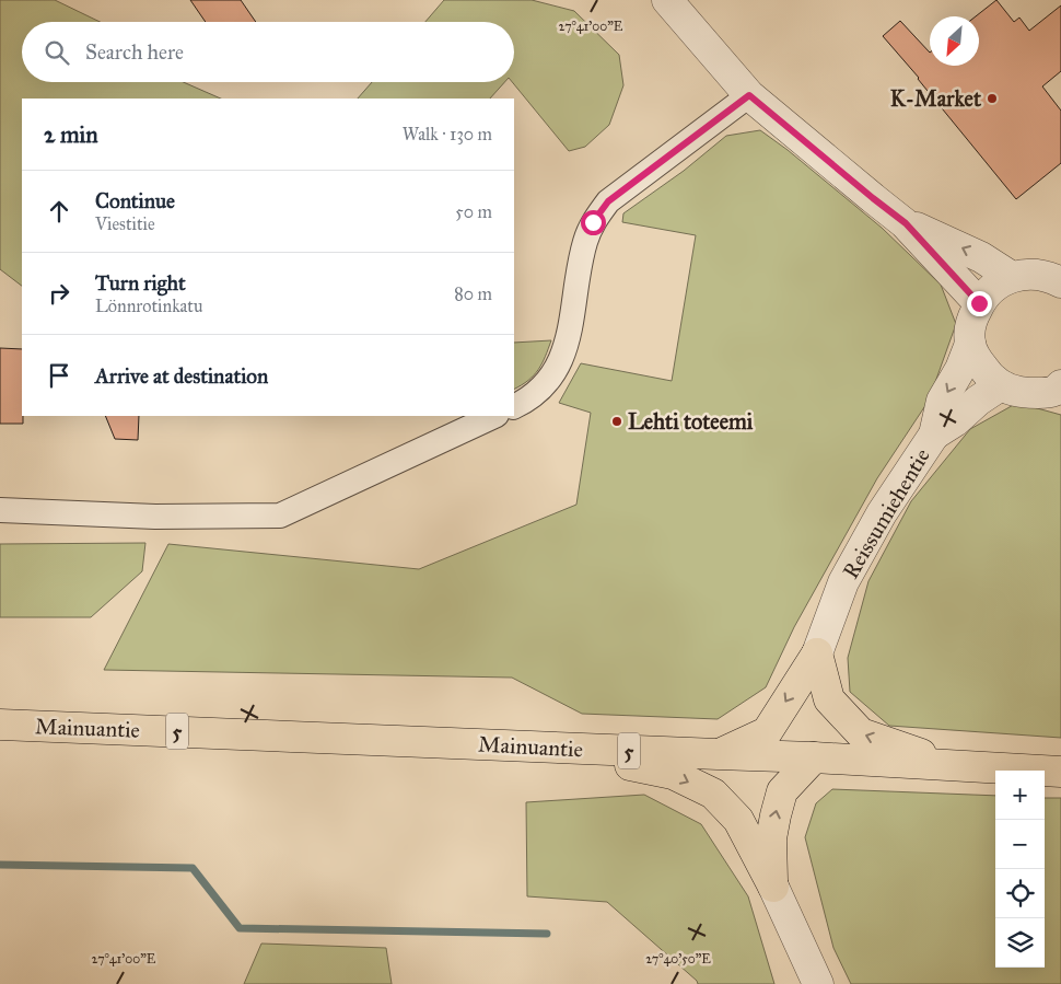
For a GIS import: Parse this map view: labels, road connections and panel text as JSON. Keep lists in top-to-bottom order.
{
  "streets": {
    "highway": ["Mainuantie", "5"],
    "street": ["Reissumiehentie"]
  },
  "places": ["K-Market", "Lehti toteemi"],
  "north": "bottom left",
  "page": {
    "search": "Search here",
    "heading": ["2 min", "Walk · 130 m"],
    "list": [
      ["Continue", "Viestitie", "50 m"],
      ["Turn right", "Lönnrotinkatu", "80 m"],
      "Arrive at destination"
    ],
    "map_buttons": ["+", "−"]
  },
  "coordinates": ["27°41'00\"E", "27°40'50\"E"]
}
